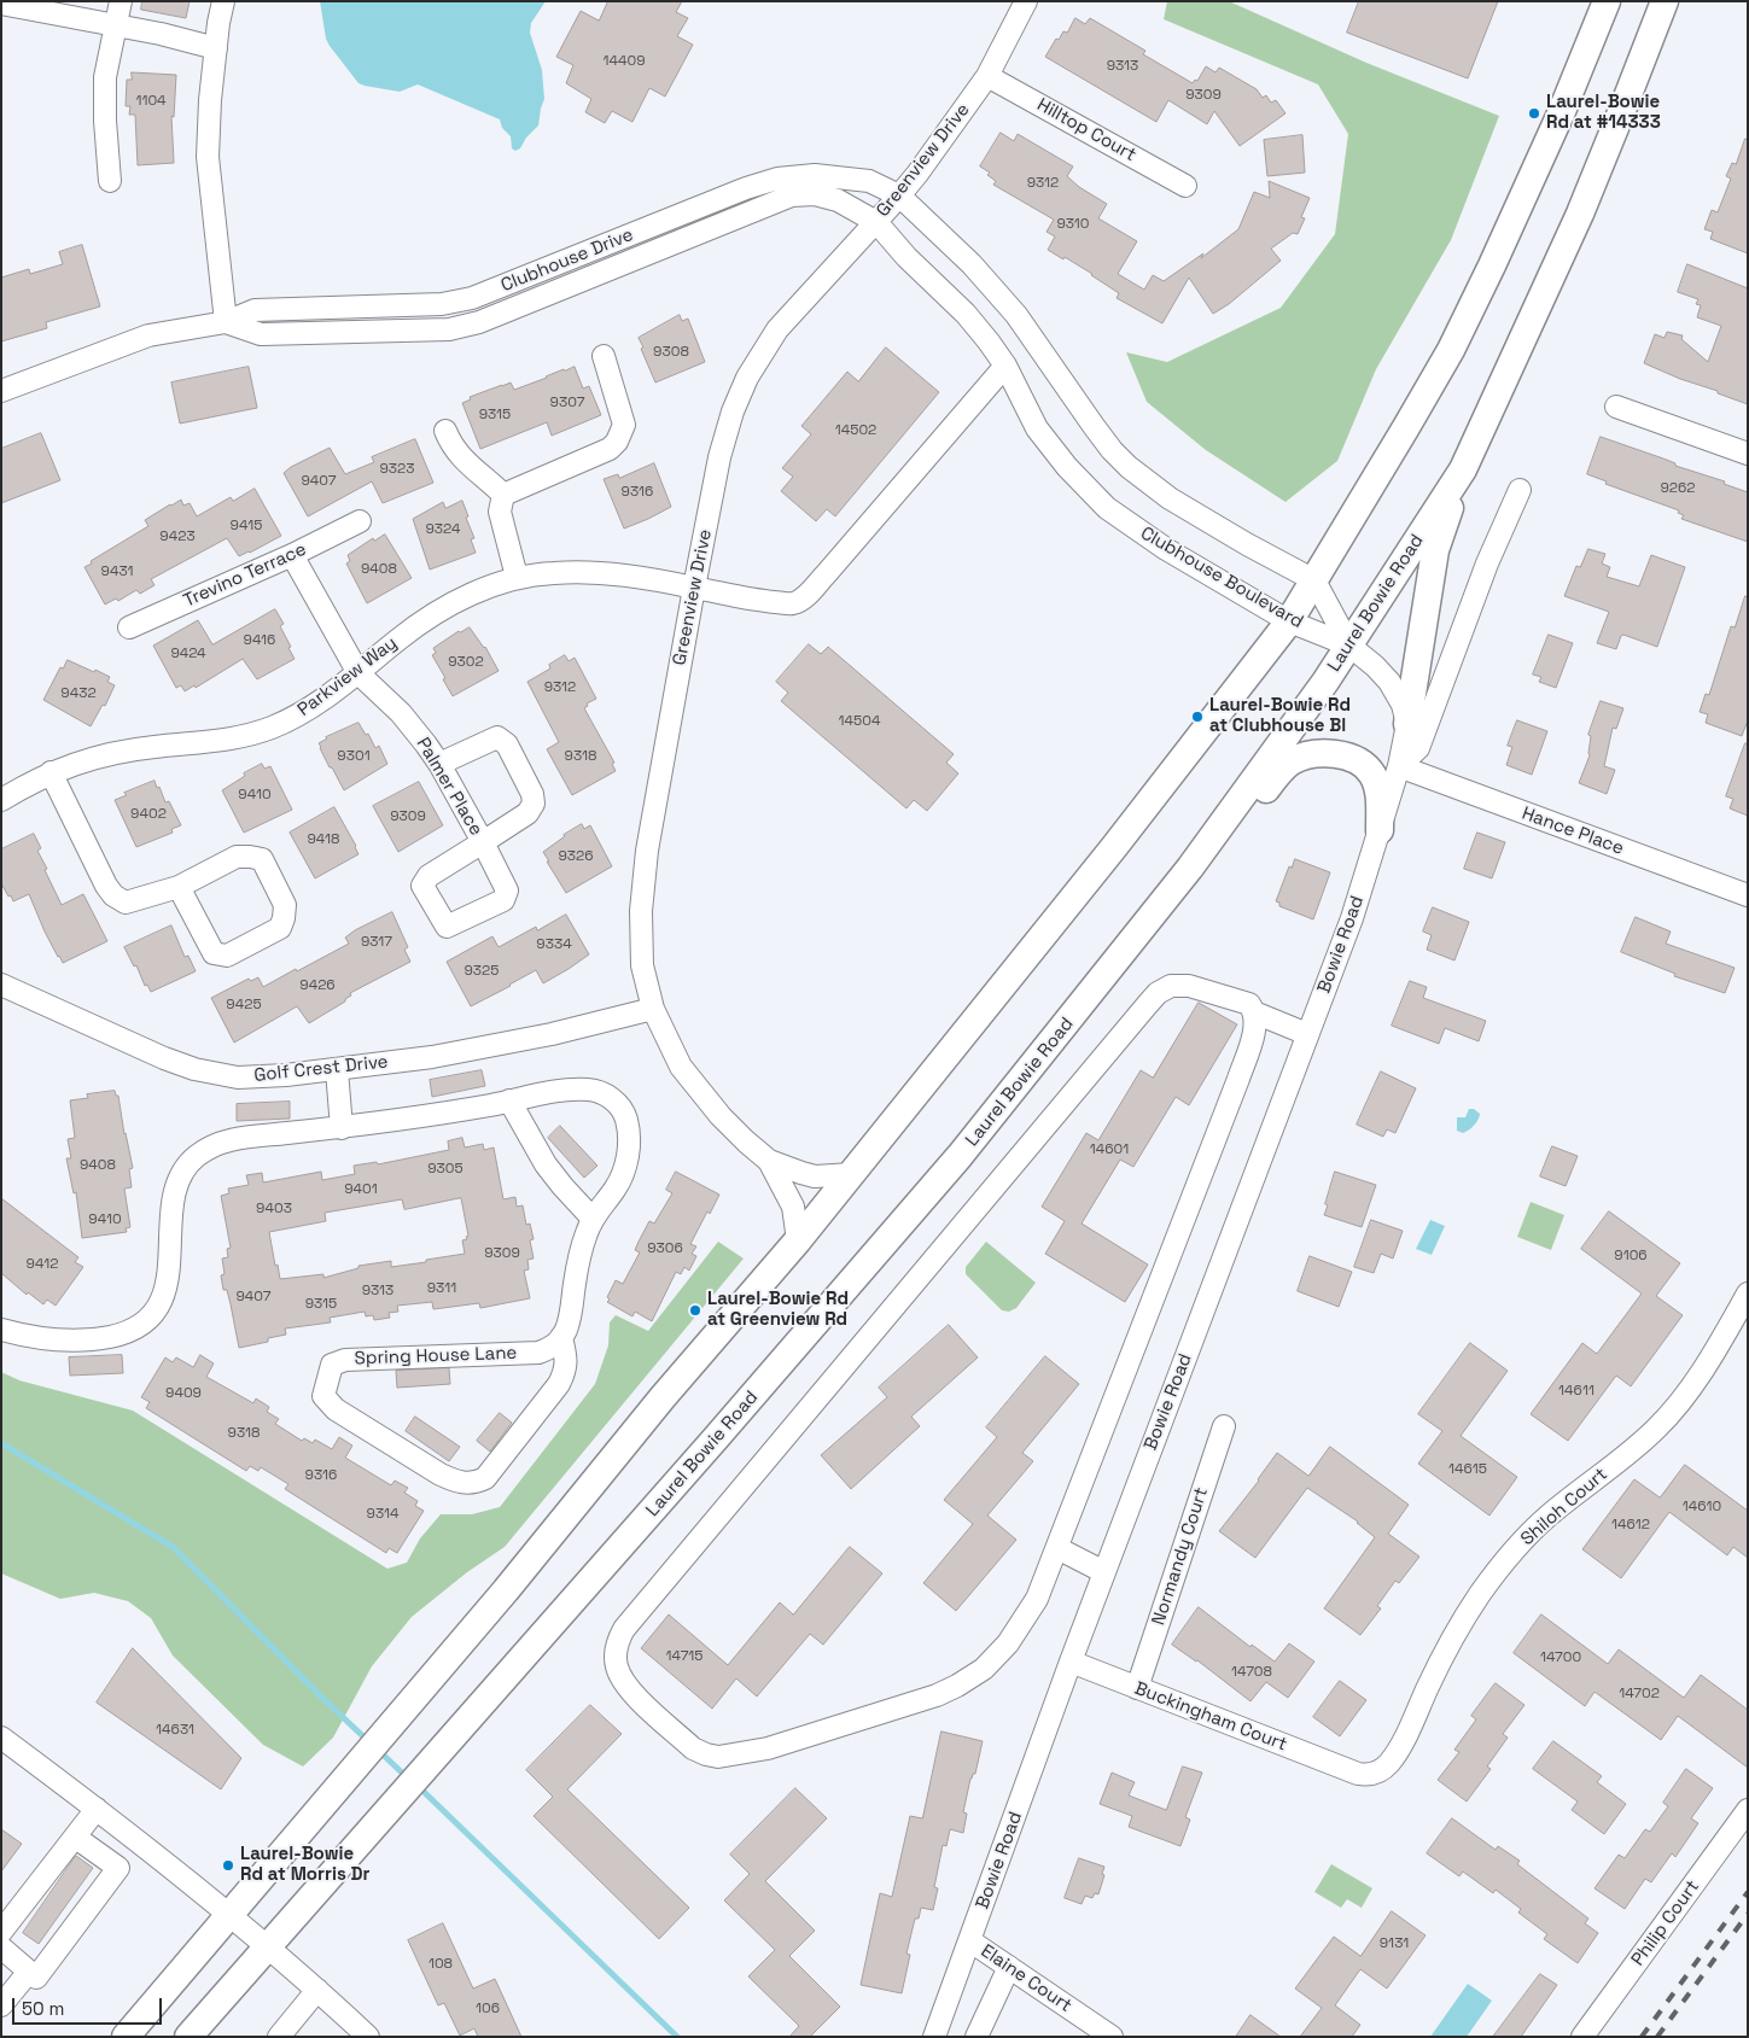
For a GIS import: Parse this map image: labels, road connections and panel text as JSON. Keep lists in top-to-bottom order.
{
  "streets": {
    "main road": ["Laurel Bowie Road"],
    "street": [
      "Hilltop Court",
      "Greenview Drive",
      "Clubhouse Drive",
      "Trevino Terrace",
      "Clubhouse Boulevard",
      "Parkview Way",
      "Palmer Place",
      "Hance Place",
      "Bowie Road",
      "Golf Crest Drive",
      "Spring House Lane",
      "Shiloh Court",
      "Normandy Court",
      "Buckingham Court",
      "Philip Court",
      "Elaine Court"
    ]
  },
  "crossings": [
    ["Hilltop Court", "Greenview Drive"],
    ["Greenview Drive", "Clubhouse Drive"],
    ["Greenview Drive", "Clubhouse Boulevard"],
    ["Greenview Drive", "Parkview Way"],
    ["Greenview Drive", "Golf Crest Drive"],
    ["Clubhouse Drive", "Clubhouse Boulevard"],
    ["Trevino Terrace", "Palmer Place"],
    ["Clubhouse Boulevard", "Laurel Bowie Road"],
    ["Clubhouse Boulevard", "Parkview Way"],
    ["Parkview Way", "Palmer Place"],
    ["Hance Place", "Bowie Road"],
    ["Bowie Road", "Buckingham Court"],
    ["Bowie Road", "Elaine Court"],
    ["Shiloh Court", "Buckingham Court"],
    ["Normandy Court", "Buckingham Court"]
  ],
  "places": [
    "Laurel-Bowie Rd at #14333",
    "Laurel-Bowie Rd at Clubhouse Bl",
    "Laurel-Bowie Rd at Greenview Rd",
    "Laurel-Bowie Rd at Morris Dr"
  ],
  "house_numbers": [
    "14409",
    "9313",
    "9309",
    "1104",
    "9312",
    "9310",
    "9308",
    "9307",
    "9315",
    "14502",
    "9323",
    "9407",
    "9262",
    "9316",
    "9415",
    "9324",
    "9423",
    "9408",
    "9431",
    "9416",
    "9424",
    "9302",
    "9312",
    "9432",
    "14504",
    "9301",
    "9318",
    "9410",
    "9402",
    "9309",
    "9418",
    "9326",
    "9317",
    "9334",
    "9325",
    "9426",
    "9425",
    "14601",
    "9408",
    "9305",
    "9401",
    "9403",
    "9410",
    "9306",
    "9309",
    "9106",
    "9412",
    "9311",
    "9313",
    "9407",
    "9315",
    "14611",
    "9409",
    "9318",
    "14615",
    "9316",
    "14610",
    "9314",
    "14612",
    "14715",
    "14700",
    "14708",
    "14702",
    "14631",
    "9131",
    "108",
    "106"
  ],
  "scale_bar": "50 m"
}
